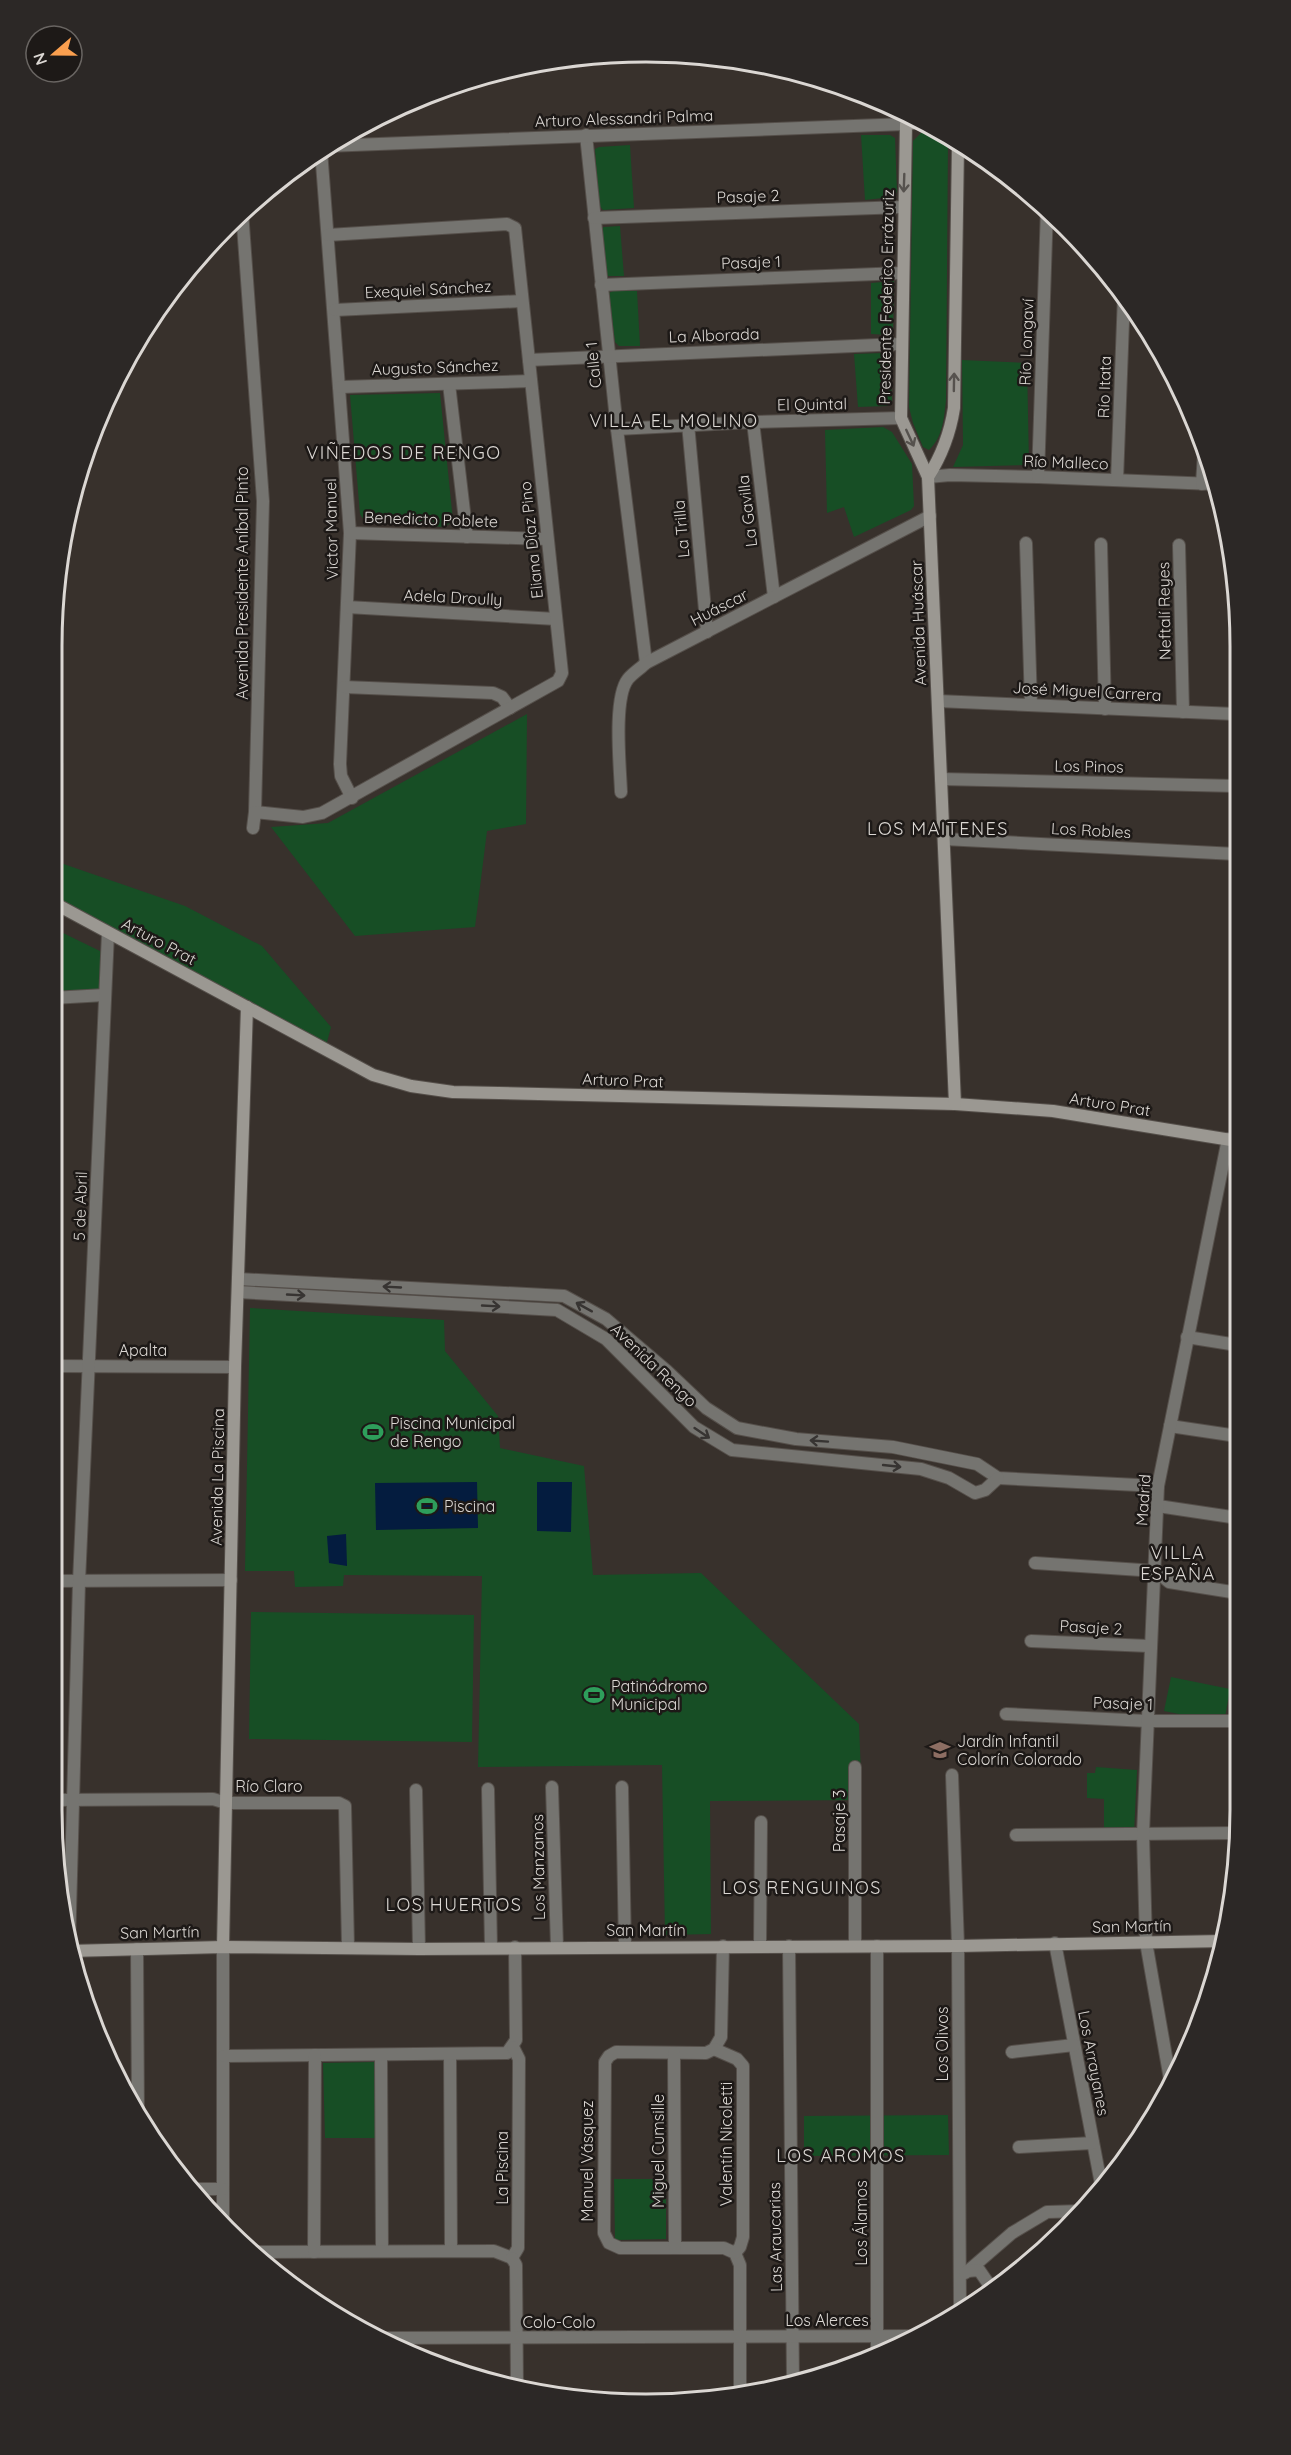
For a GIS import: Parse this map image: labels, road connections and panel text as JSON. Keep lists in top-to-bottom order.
{
  "streets": {
    "street": [
      "Arturo Alessandri Palma",
      "Pasaje 2",
      "Pasaje 1",
      "Exequiel Sánchez",
      "Presidente Federico Errázuriz",
      "La Alborada",
      "Río Longaví",
      "Calle 1",
      "Augusto Sánchez",
      "Río Itata",
      "El Quintal",
      "Río Malleco",
      "La Gavilla",
      "Benedicto Poblete",
      "Victor Manuel",
      "La Trilla",
      "Eliana Díaz Pino",
      "Avenida Presidente Aníbal Pinto",
      "Adela Droully",
      "Huáscar",
      "Neftalí Reyes",
      "Avenida Huáscar",
      "José Miguel Carrera",
      "Los Pinos",
      "Los Robles",
      "Arturo Prat",
      "5 de Abril",
      "Apalta",
      "Avenida Rengo",
      "Avenida La Piscina",
      "Madrid",
      "Río Claro",
      "Pasaje 3",
      "Los Manzanos",
      "San Martín",
      "Los Olivos",
      "Los Arrayanes",
      "Valentín Nicoletti",
      "Miguel Cumsille",
      "Manuel Vásquez",
      "La Piscina",
      "Los Álamos",
      "Las Araucarias",
      "Los Alerces",
      "Colo-Colo"
    ]
  },
  "crossings": [
    ["Arturo Alessandri Palma", "Calle 1"],
    ["Pasaje 2", "Presidente Federico Errázuriz"],
    ["Pasaje 2", "Calle 1"],
    ["Pasaje 2", "Madrid"],
    ["Pasaje 1", "Presidente Federico Errázuriz"],
    ["Pasaje 1", "Calle 1"],
    ["Pasaje 1", "Madrid"],
    ["Exequiel Sánchez", "Victor Manuel"],
    ["Exequiel Sánchez", "Eliana Díaz Pino"],
    ["Presidente Federico Errázuriz", "La Alborada"],
    ["Presidente Federico Errázuriz", "El Quintal"],
    ["Presidente Federico Errázuriz", "Río Malleco"],
    ["Presidente Federico Errázuriz", "Avenida Huáscar"],
    ["La Alborada", "Calle 1"],
    ["La Alborada", "Eliana Díaz Pino"],
    ["Río Longaví", "Río Malleco"],
    ["Calle 1", "El Quintal"],
    ["Calle 1", "Huáscar"],
    ["Augusto Sánchez", "Victor Manuel"],
    ["Augusto Sánchez", "Eliana Díaz Pino"],
    ["Río Itata", "Río Malleco"],
    ["El Quintal", "La Gavilla"],
    ["El Quintal", "La Trilla"],
    ["Río Malleco", "Avenida Huáscar"],
    ["La Gavilla", "Huáscar"],
    ["Benedicto Poblete", "Victor Manuel"],
    ["Benedicto Poblete", "Eliana Díaz Pino"],
    ["Victor Manuel", "Eliana Díaz Pino"],
    ["Victor Manuel", "Adela Droully"],
    ["La Trilla", "Huáscar"],
    ["Eliana Díaz Pino", "Avenida Presidente Aníbal Pinto"],
    ["Eliana Díaz Pino", "Adela Droully"],
    ["Huáscar", "Avenida Huáscar"],
    ["Neftalí Reyes", "José Miguel Carrera"],
    ["Avenida Huáscar", "José Miguel Carrera"],
    ["Avenida Huáscar", "Los Pinos"],
    ["Avenida Huáscar", "Los Robles"],
    ["Avenida Huáscar", "Arturo Prat"],
    ["Arturo Prat", "5 de Abril"],
    ["Arturo Prat", "Avenida La Piscina"],
    ["5 de Abril", "Apalta"],
    ["5 de Abril", "Río Claro"],
    ["Apalta", "Avenida La Piscina"],
    ["Avenida Rengo", "Avenida La Piscina"],
    ["Avenida Rengo", "Madrid"],
    ["Avenida La Piscina", "Río Claro"],
    ["Avenida La Piscina", "San Martín"],
    ["Madrid", "San Martín"],
    ["Río Claro", "San Martín"],
    ["Pasaje 3", "San Martín"],
    ["Los Manzanos", "San Martín"],
    ["San Martín", "Los Olivos"],
    ["San Martín", "Los Arrayanes"],
    ["San Martín", "La Piscina"],
    ["San Martín", "Los Álamos"],
    ["San Martín", "Las Araucarias"],
    ["Valentín Nicoletti", "Manuel Vásquez"],
    ["Miguel Cumsille", "Manuel Vásquez"],
    ["La Piscina", "Colo-Colo"],
    ["Los Álamos", "Los Alerces"],
    ["Las Araucarias", "Los Alerces"],
    ["Los Alerces", "Colo-Colo"]
  ],
  "districts": [
    "VILLA EL MOLINO",
    "VIÑEDOS DE RENGO",
    "LOS MAITENES",
    "VILLA ESPAÑA",
    "LOS RENGUINOS",
    "LOS HUERTOS",
    "LOS AROMOS"
  ],
  "places": {
    "sports": ["Piscina Municipal de Rengo", "Piscina", "Patinódromo Municipal"],
    "school or university": ["Jardín Infantil Colorín Colorado"]
  },
  "north": "left"
}
